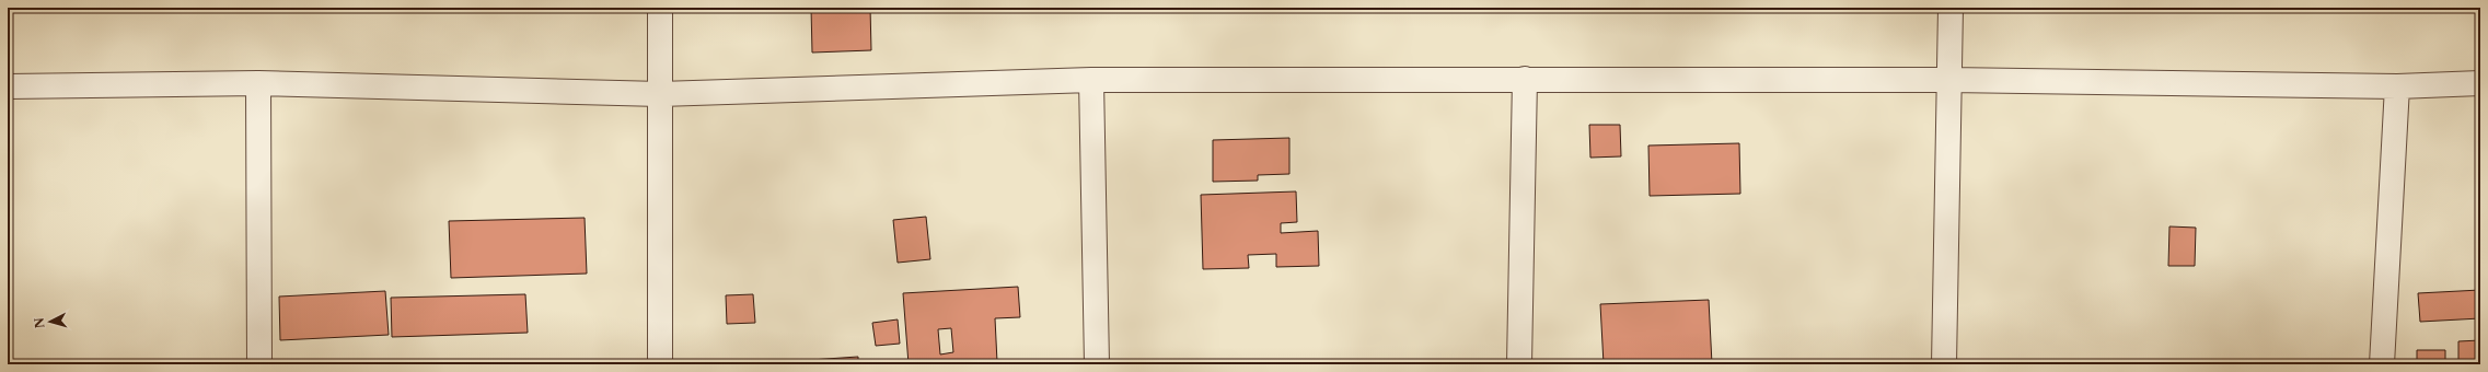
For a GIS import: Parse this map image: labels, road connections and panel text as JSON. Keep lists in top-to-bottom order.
{
  "north": "left"
}
